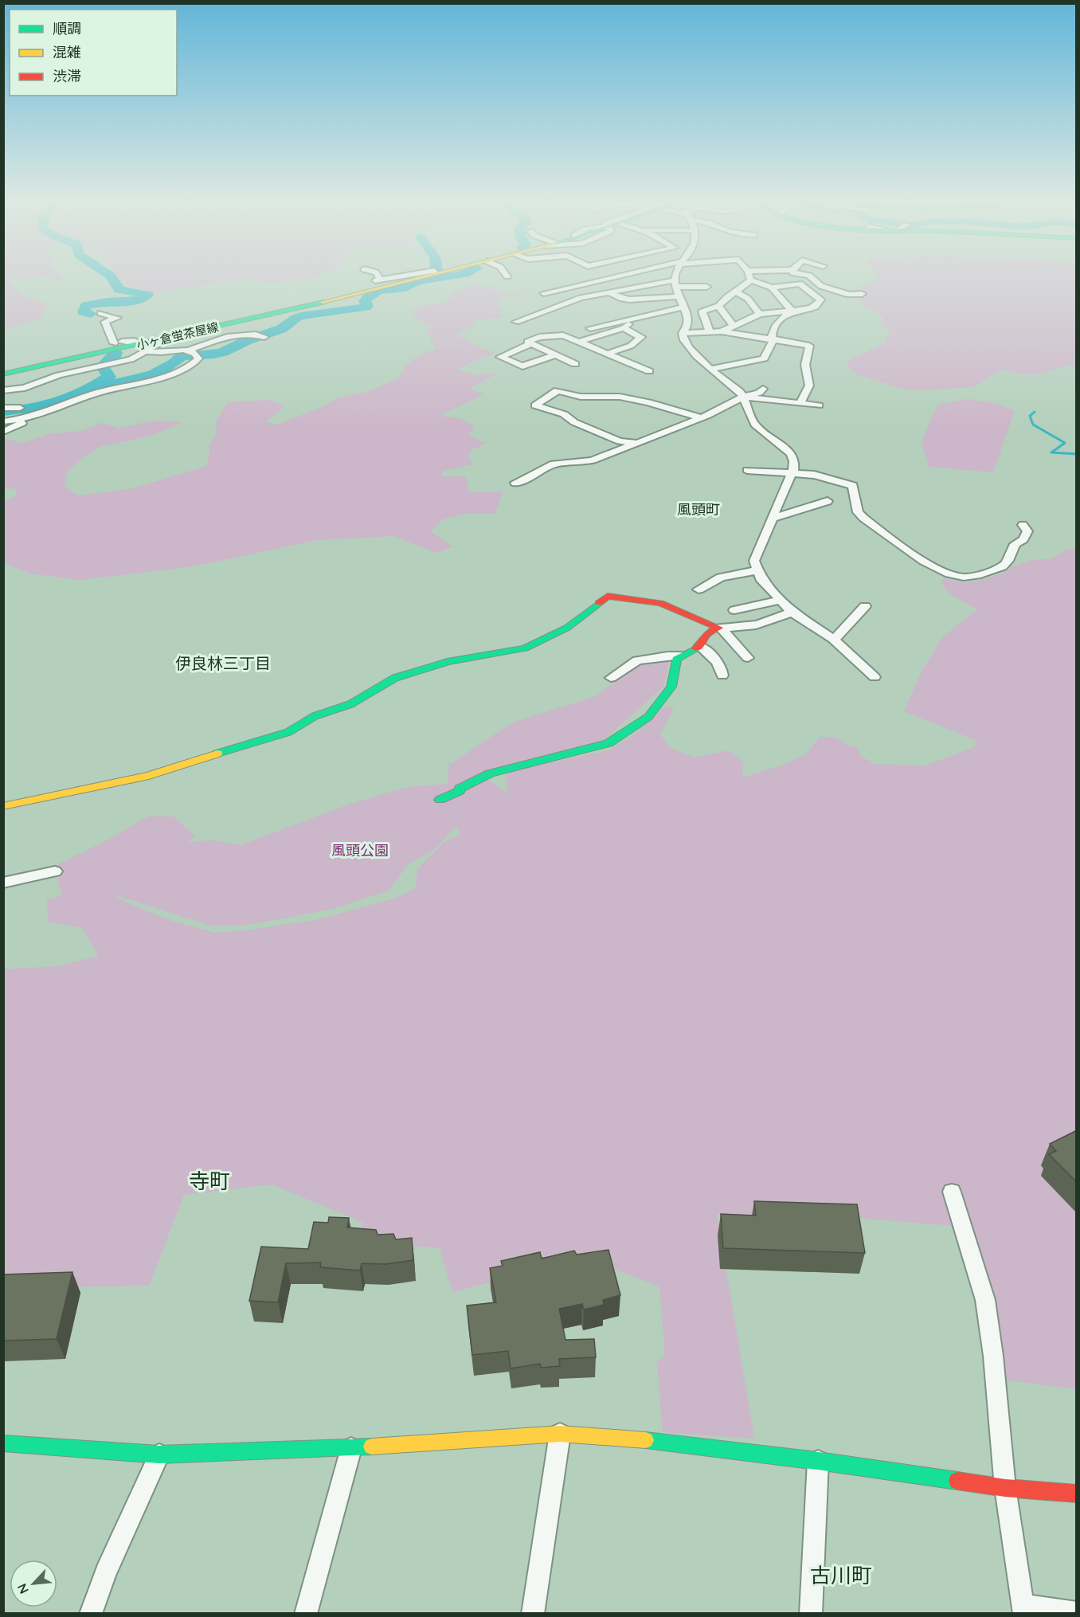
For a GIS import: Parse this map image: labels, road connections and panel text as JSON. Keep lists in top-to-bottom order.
{
  "streets": {
    "street": ["小ヶ倉蛍茶屋線"]
  },
  "districts": [
    "風頭町",
    "伊良林三丁目",
    "寺町",
    "古川町"
  ],
  "parks": ["風頭公園"],
  "legend": ["順調", "混雑", "渋滞"],
  "north": "bottom left"
}
